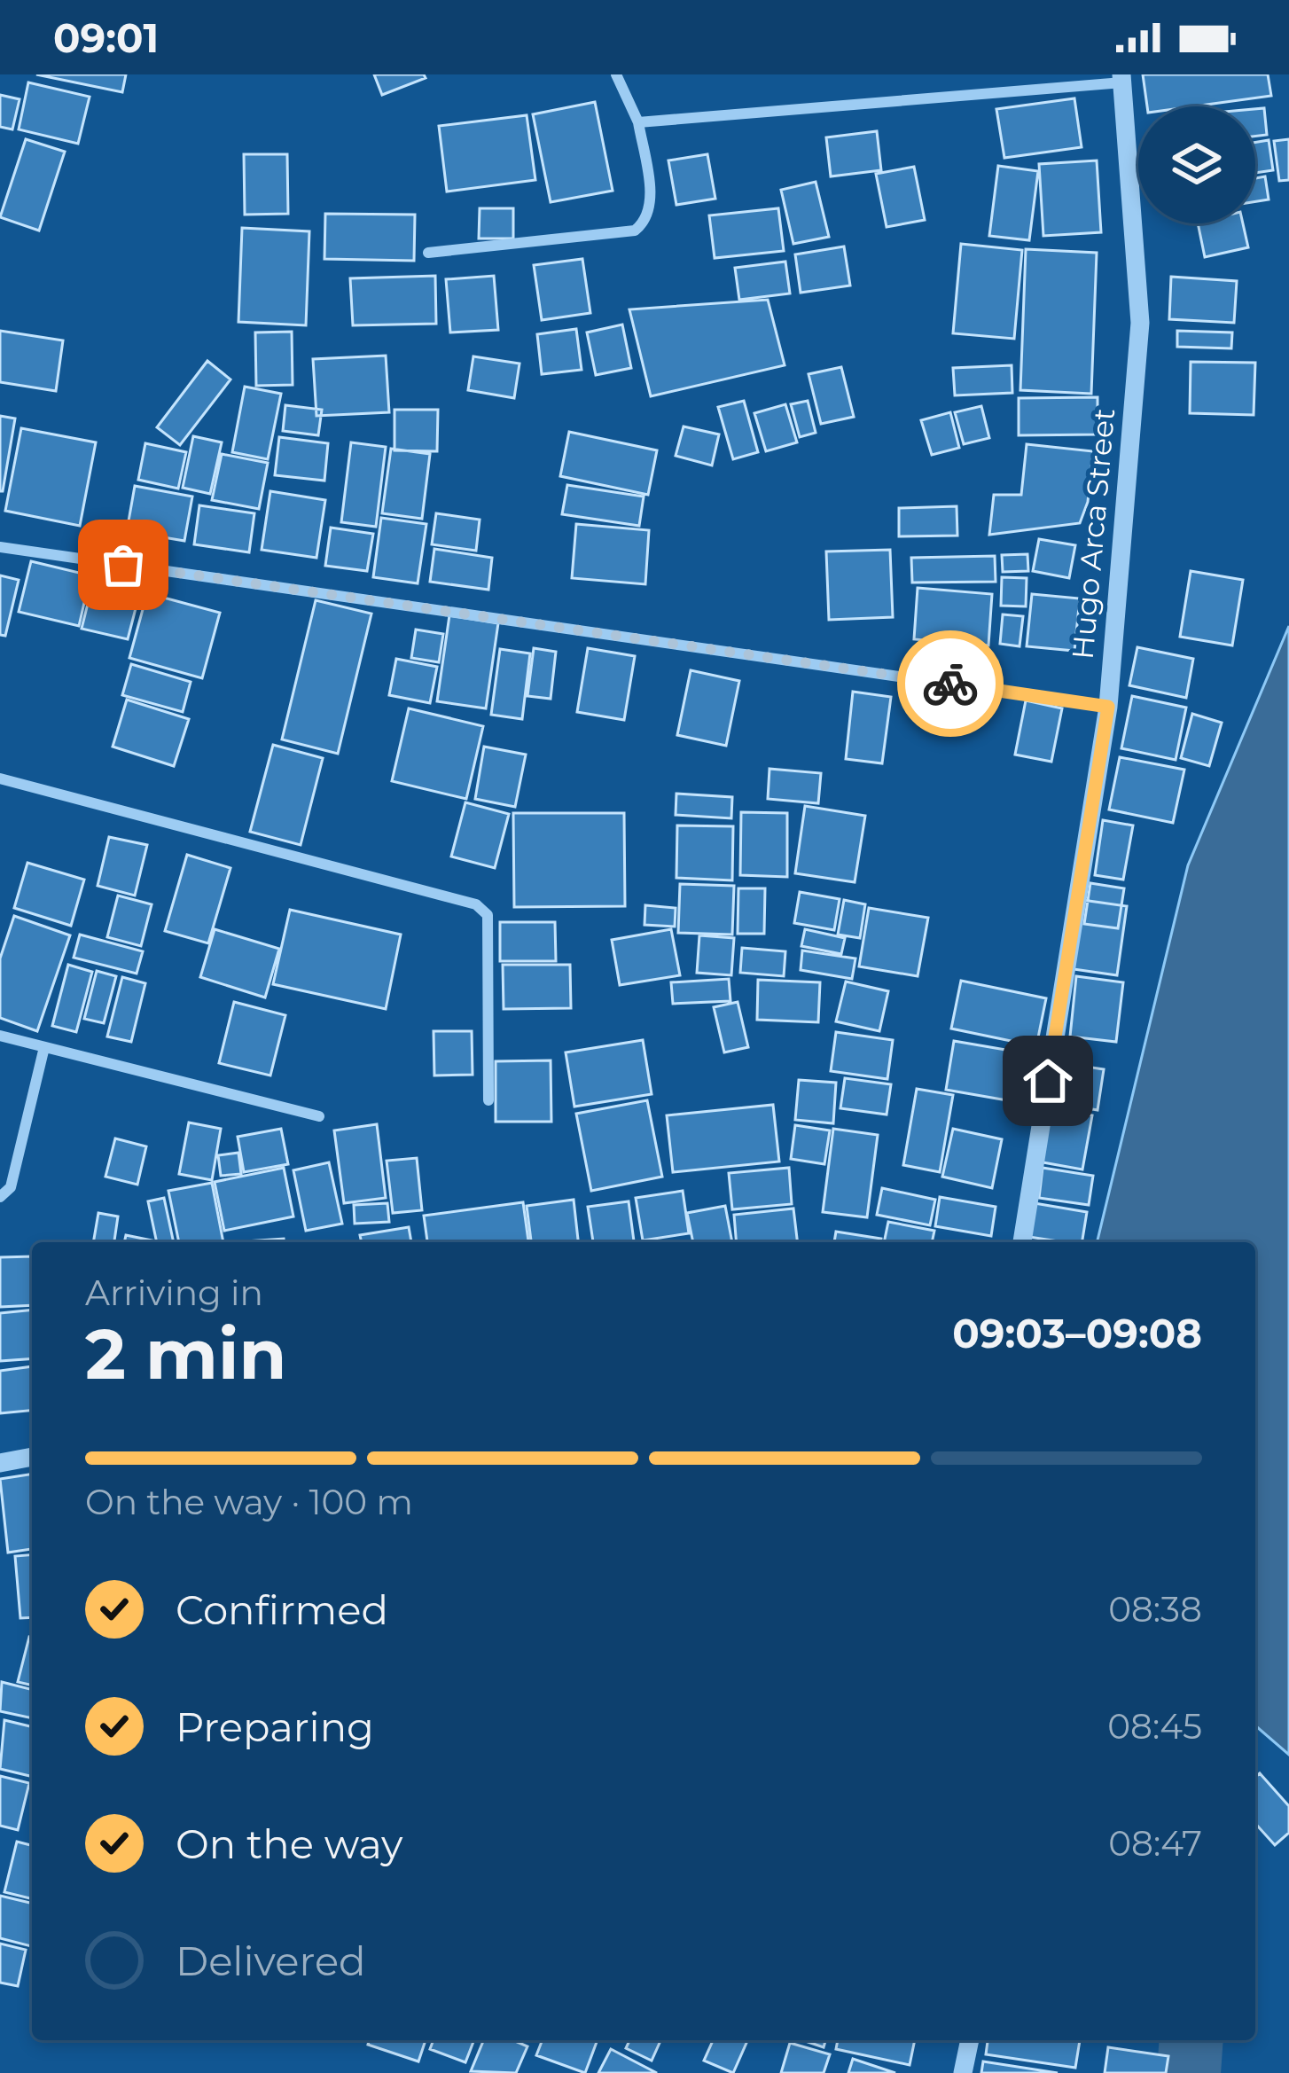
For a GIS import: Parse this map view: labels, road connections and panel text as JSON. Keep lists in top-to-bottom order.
{
  "streets": {
    "street": ["Hugo Arca Street"]
  },
  "page": {
    "status": "09:01",
    "heading": ["2 min", "Arriving in", "09:03–09:08"],
    "bar": "On the way · 100 m",
    "list": [
      ["Confirmed", "08:38"],
      ["Preparing", "08:45"],
      ["On the way", "08:47"],
      "Delivered"
    ]
  }
}
